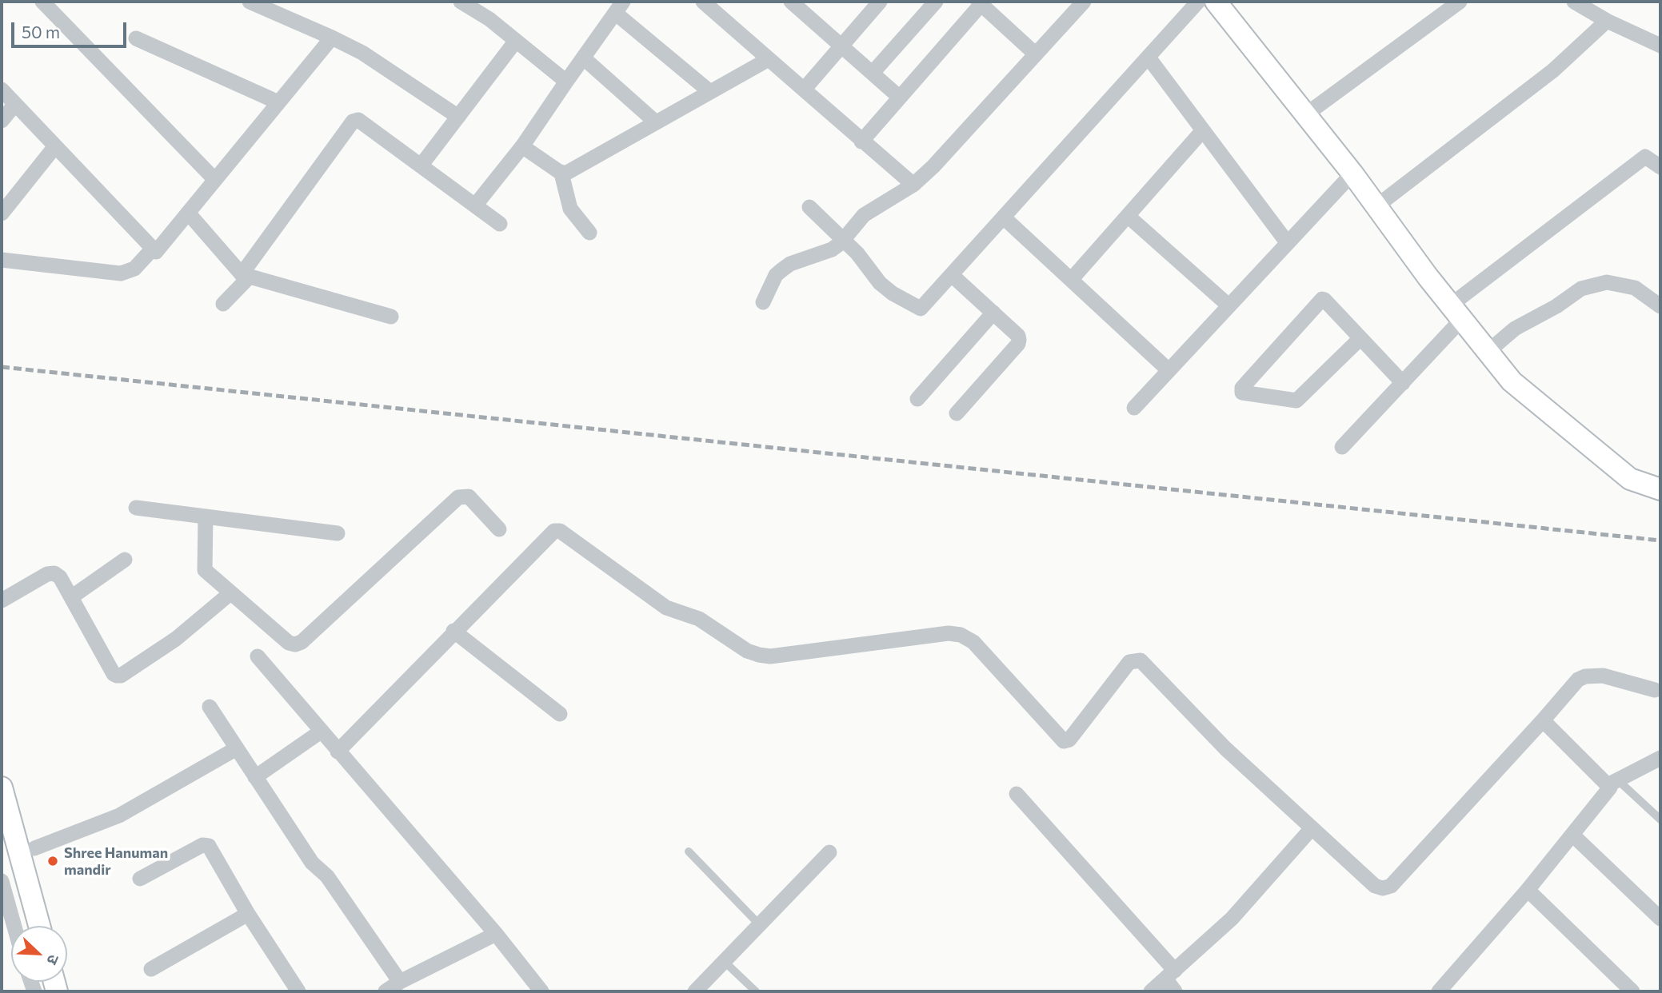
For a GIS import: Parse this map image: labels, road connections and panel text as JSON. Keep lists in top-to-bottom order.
{
  "places": ["Shree Hanuman mandir"],
  "scale_bar": "50 m",
  "north": "bottom right"
}
